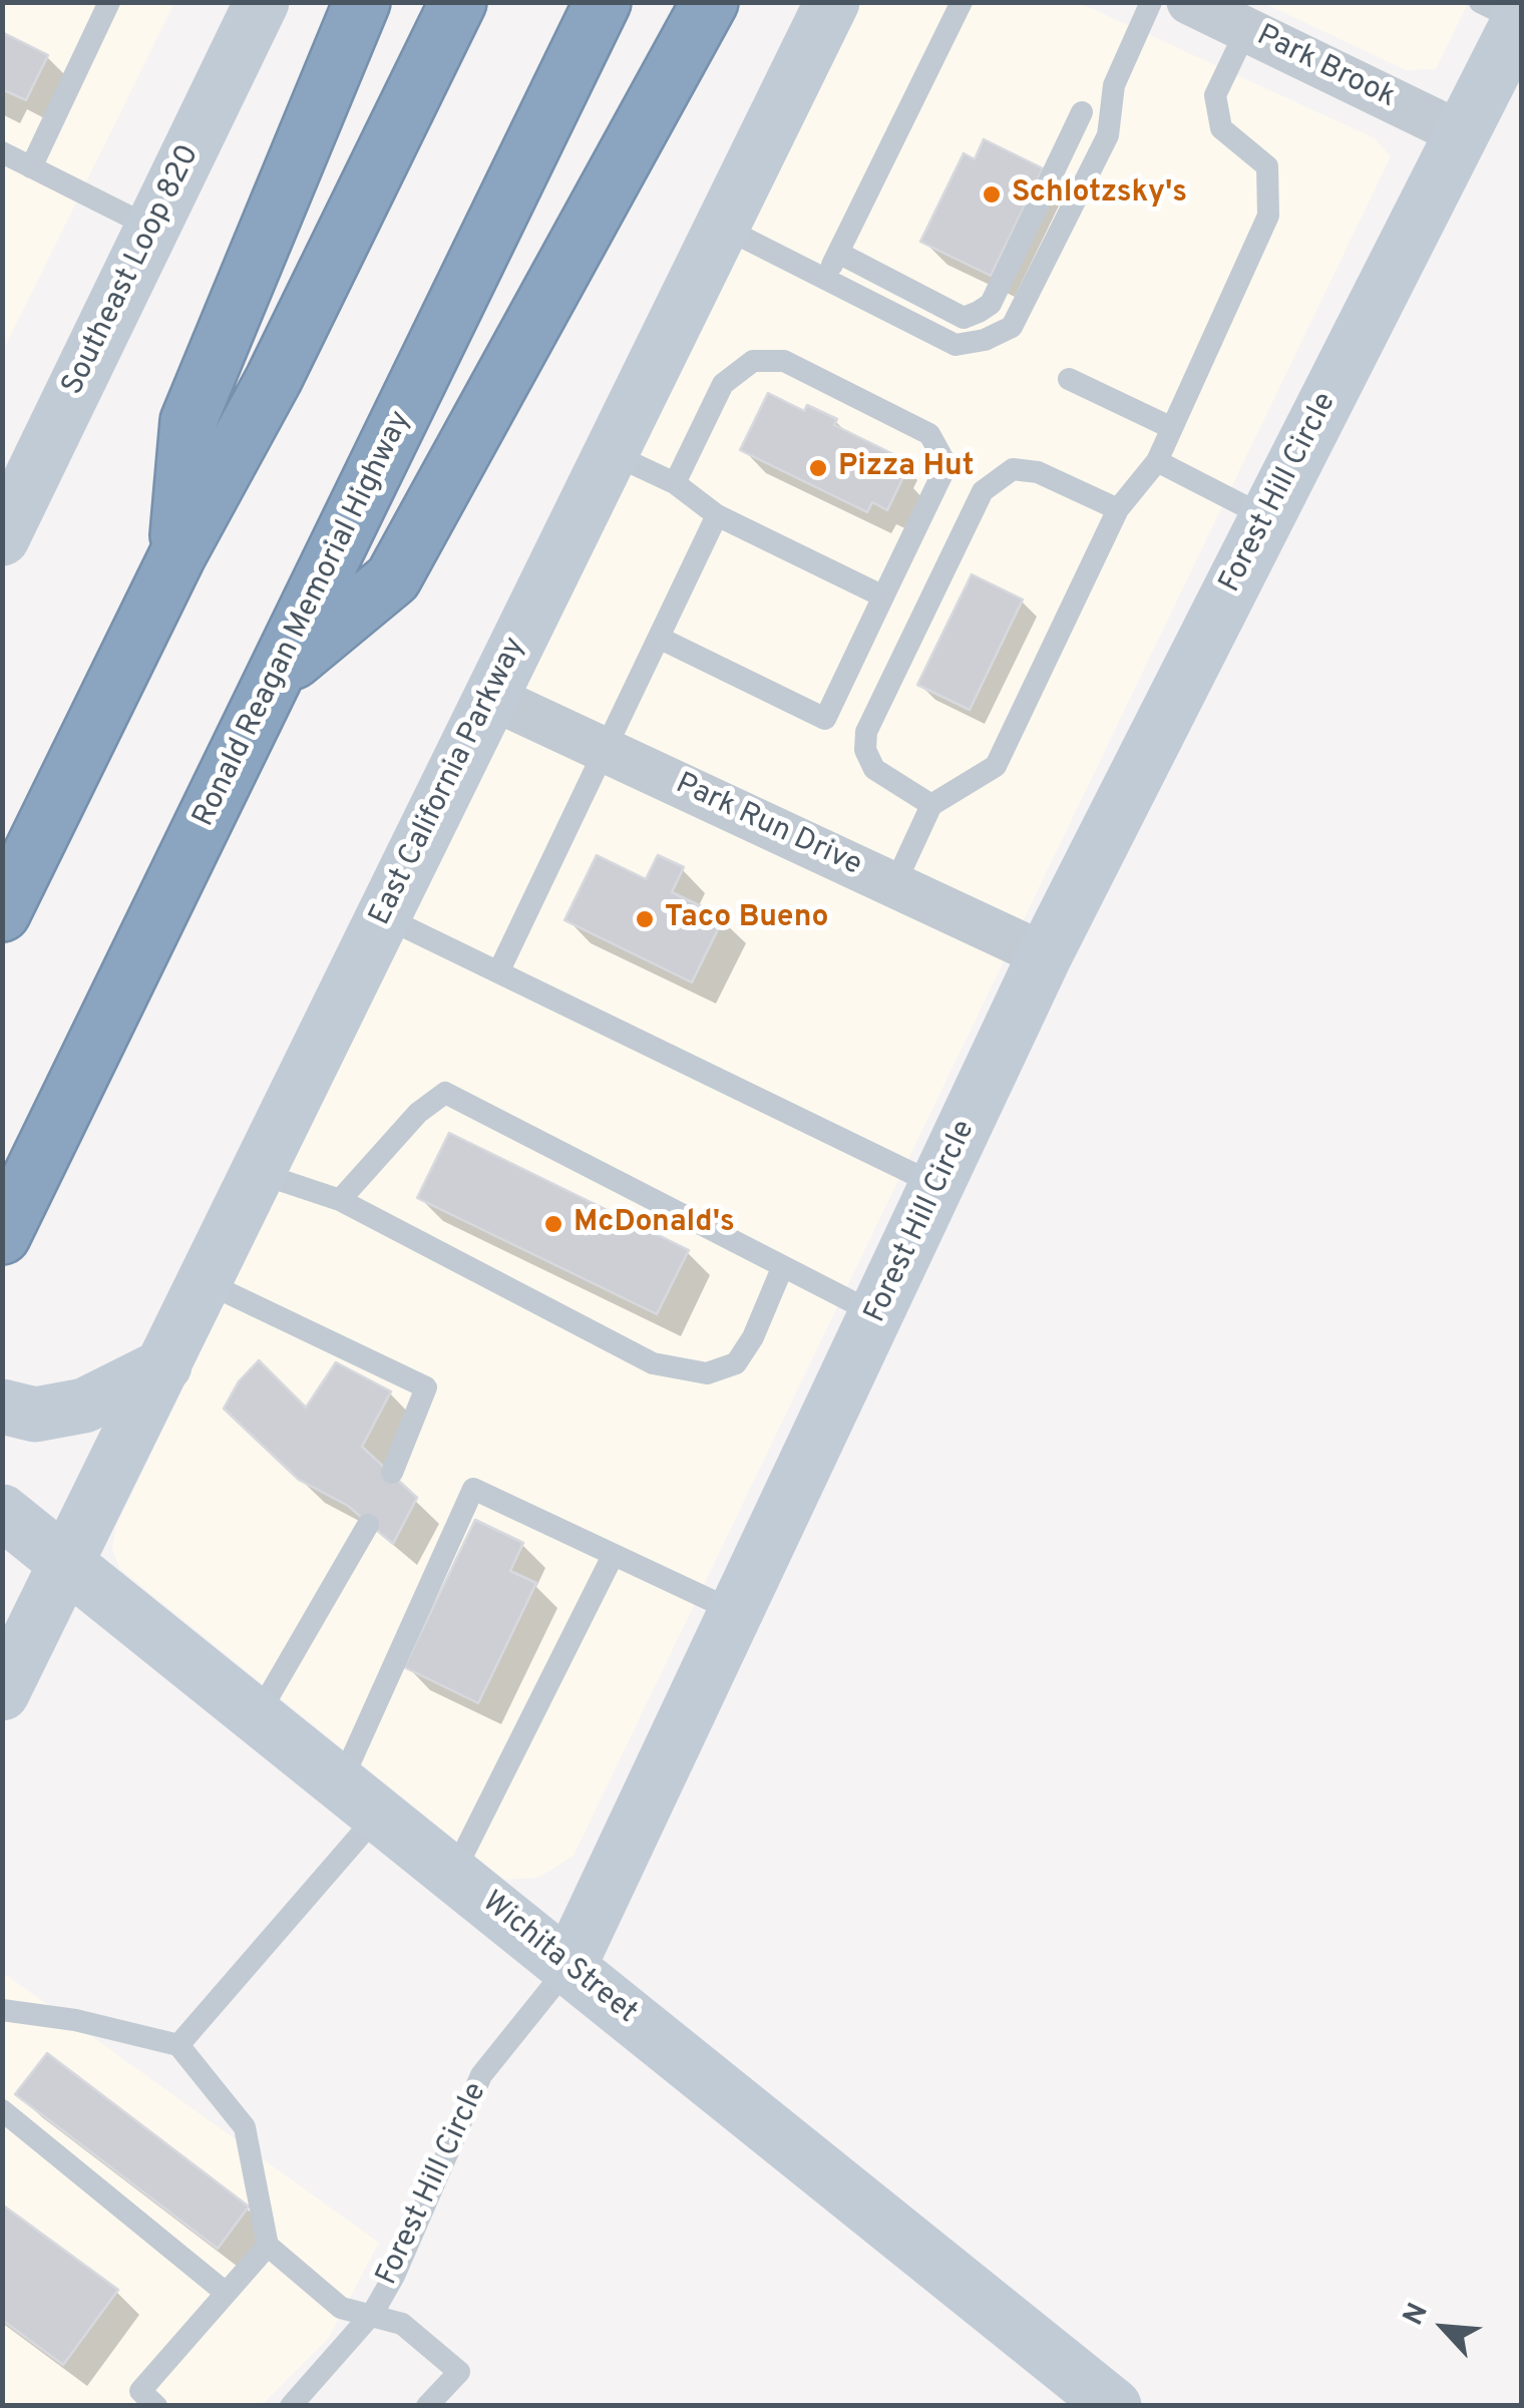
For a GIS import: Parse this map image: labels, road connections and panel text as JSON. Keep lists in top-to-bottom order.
{
  "streets": {
    "highway": ["Ronald Reagan Memorial Highway"],
    "main road": [
      "Southeast Loop 820",
      "Forest Hill Circle",
      "East California Parkway",
      "Wichita Street"
    ],
    "street": ["Park Brook", "Park Run Drive"]
  },
  "crossings": [
    ["Park Brook", "Forest Hill Circle"],
    ["Forest Hill Circle", "Park Run Drive"],
    ["Forest Hill Circle", "Wichita Street"],
    ["East California Parkway", "Park Run Drive"],
    ["East California Parkway", "Wichita Street"]
  ],
  "places": [
    "Schlotzsky's",
    "Pizza Hut",
    "Taco Bueno",
    "McDonald's"
  ],
  "north": "top left"
}
